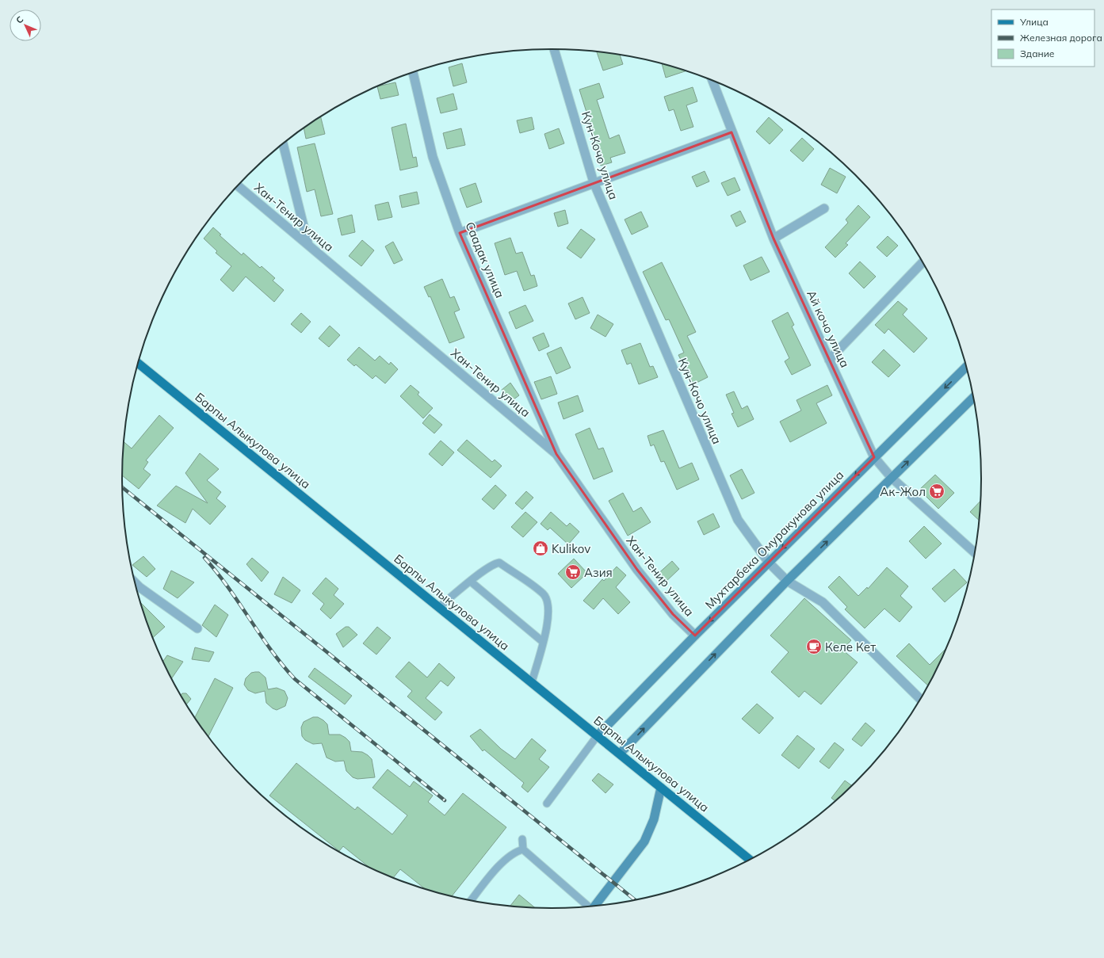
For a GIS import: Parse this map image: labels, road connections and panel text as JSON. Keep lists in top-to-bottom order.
{
  "streets": {
    "main road": ["Барпы Алыкулова улица", "Мухтарбека Омуракунова улица"],
    "street": [
      "Кун-Кочо улица",
      "Хан-Тенир улица",
      "Саадак улица",
      "Ай кочо улица"
    ]
  },
  "crossings": [
    ["Кун-Кочо улица", "Мухтарбека Омуракунова улица"],
    ["Хан-Тенир улица", "Саадак улица"],
    ["Хан-Тенир улица", "Мухтарбека Омуракунова улица"],
    ["Ай кочо улица", "Мухтарбека Омуракунова улица"],
    ["Барпы Алыкулова улица", "Мухтарбека Омуракунова улица"]
  ],
  "places": {
    "supermarket": ["Ак-Жол", "Азия"],
    "shop": ["Kulikov"],
    "cafe": ["Келе Кет"]
  },
  "legend": ["Улица", "Железная дорога", "Здание"],
  "north": "top left"
}
